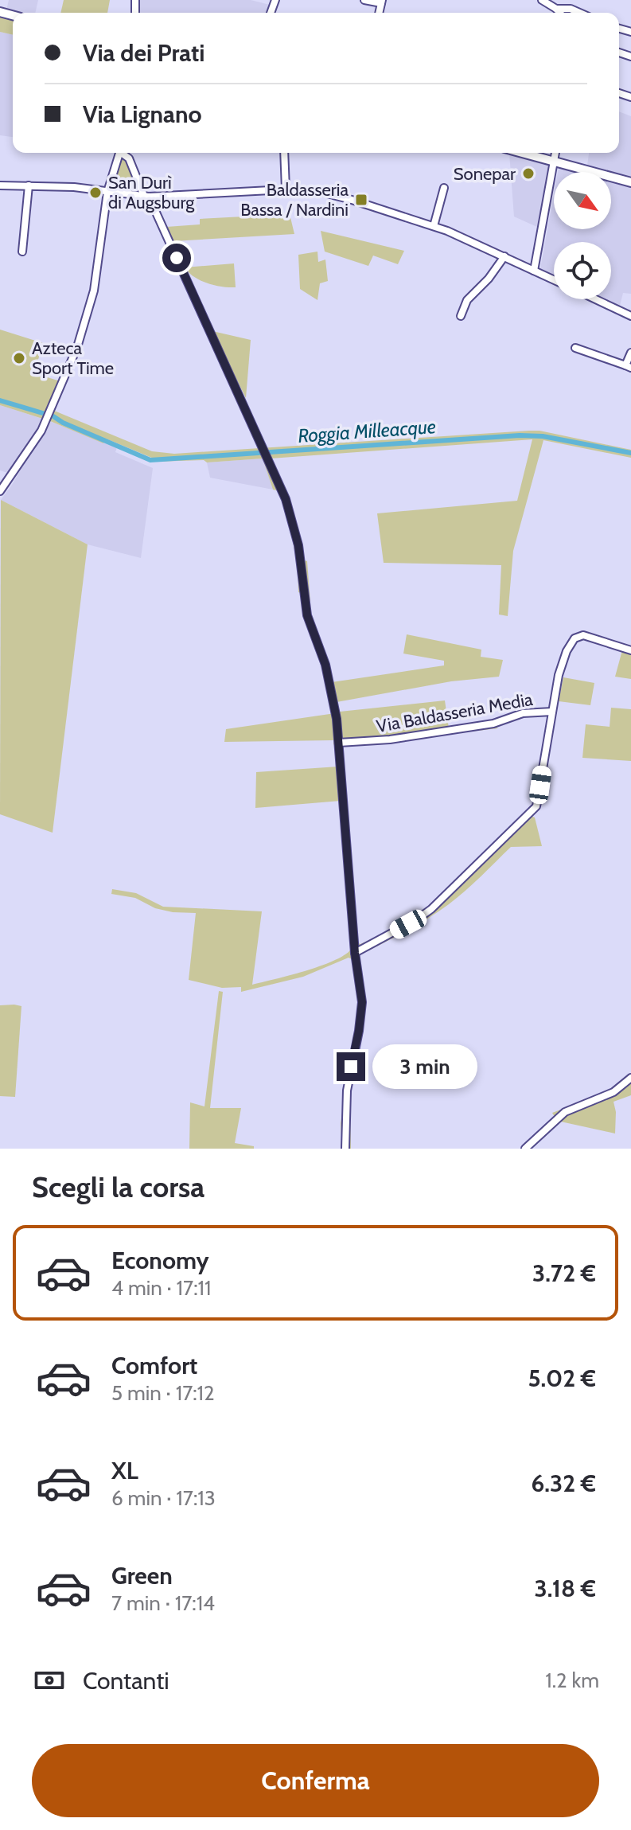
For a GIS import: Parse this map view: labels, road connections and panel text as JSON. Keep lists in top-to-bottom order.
{
  "streets": {
    "street": ["Via Baldasseria Media"]
  },
  "water": ["Roggia Milleacque"],
  "places": {
    "other": ["Sonepar", "San Durì di Augsburg", "Azteca Sport Time"],
    "transit": ["Baldasseria Bassa / Nardini"]
  },
  "north": "bottom right",
  "page": {
    "banner": ["Via dei Prati", "Via Lignano"],
    "bubble": "3 min",
    "heading": "Scegli la corsa",
    "list": [
      {
        "name": "Economy",
        "note": "4 min · 17:11",
        "value": "3.72 €"
      },
      {
        "name": "Comfort",
        "note": "5 min · 17:12",
        "value": "5.02 €"
      },
      {
        "name": "XL",
        "note": "6 min · 17:13",
        "value": "6.32 €"
      },
      {
        "name": "Green",
        "note": "7 min · 17:14",
        "value": "3.18 €"
      }
    ],
    "pay": ["Contanti", "1.2 km"],
    "buttons": "Conferma"
  }
}
